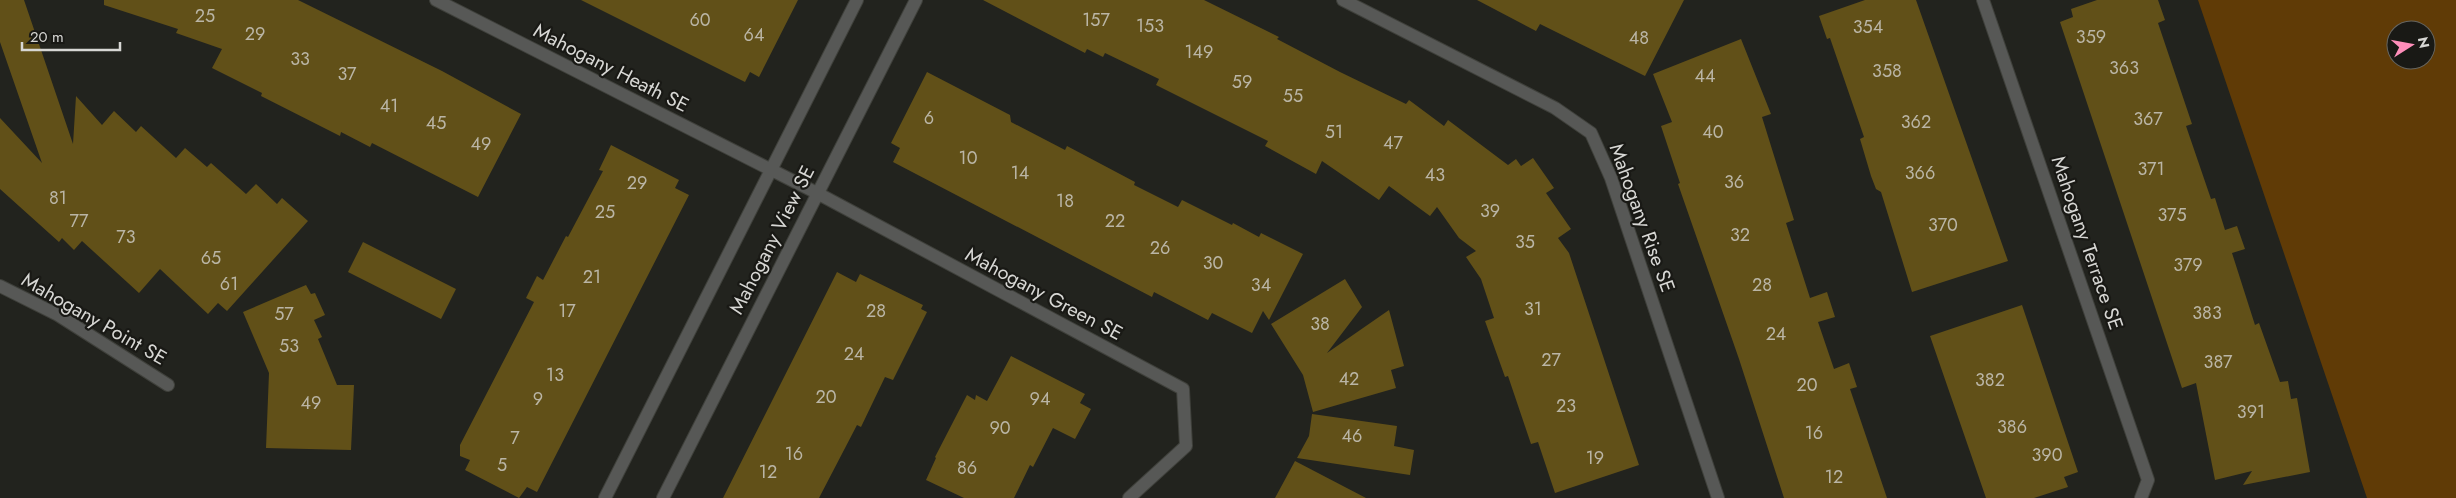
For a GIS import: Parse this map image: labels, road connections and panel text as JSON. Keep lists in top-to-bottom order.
{
  "streets": {
    "street": [
      "Mahogany Heath SE",
      "Mahogany Rise SE",
      "Mahogany View SE",
      "Mahogany Terrace SE",
      "Mahogany Green SE",
      "Mahogany Point SE"
    ]
  },
  "crossings": [
    ["Mahogany Heath SE", "Mahogany View SE"],
    ["Mahogany Heath SE", "Mahogany Green SE"],
    ["Mahogany View SE", "Mahogany Green SE"]
  ],
  "house_numbers": [
    "25",
    "60",
    "157",
    "153",
    "354",
    "29",
    "64",
    "359",
    "48",
    "149",
    "33",
    "363",
    "358",
    "37",
    "44",
    "59",
    "55",
    "41",
    "6",
    "367",
    "362",
    "45",
    "51",
    "40",
    "47",
    "49",
    "10",
    "371",
    "14",
    "366",
    "43",
    "36",
    "29",
    "81",
    "18",
    "39",
    "25",
    "375",
    "77",
    "22",
    "370",
    "32",
    "73",
    "35",
    "26",
    "65",
    "30",
    "379",
    "21",
    "61",
    "34",
    "28",
    "31",
    "17",
    "28",
    "383",
    "57",
    "38",
    "24",
    "53",
    "24",
    "27",
    "387",
    "13",
    "42",
    "382",
    "20",
    "20",
    "9",
    "94",
    "49",
    "23",
    "391",
    "386",
    "90",
    "16",
    "46",
    "7",
    "16",
    "390",
    "19",
    "5",
    "86",
    "12",
    "12"
  ],
  "scale_bar": "20 m",
  "north": "right"
}
